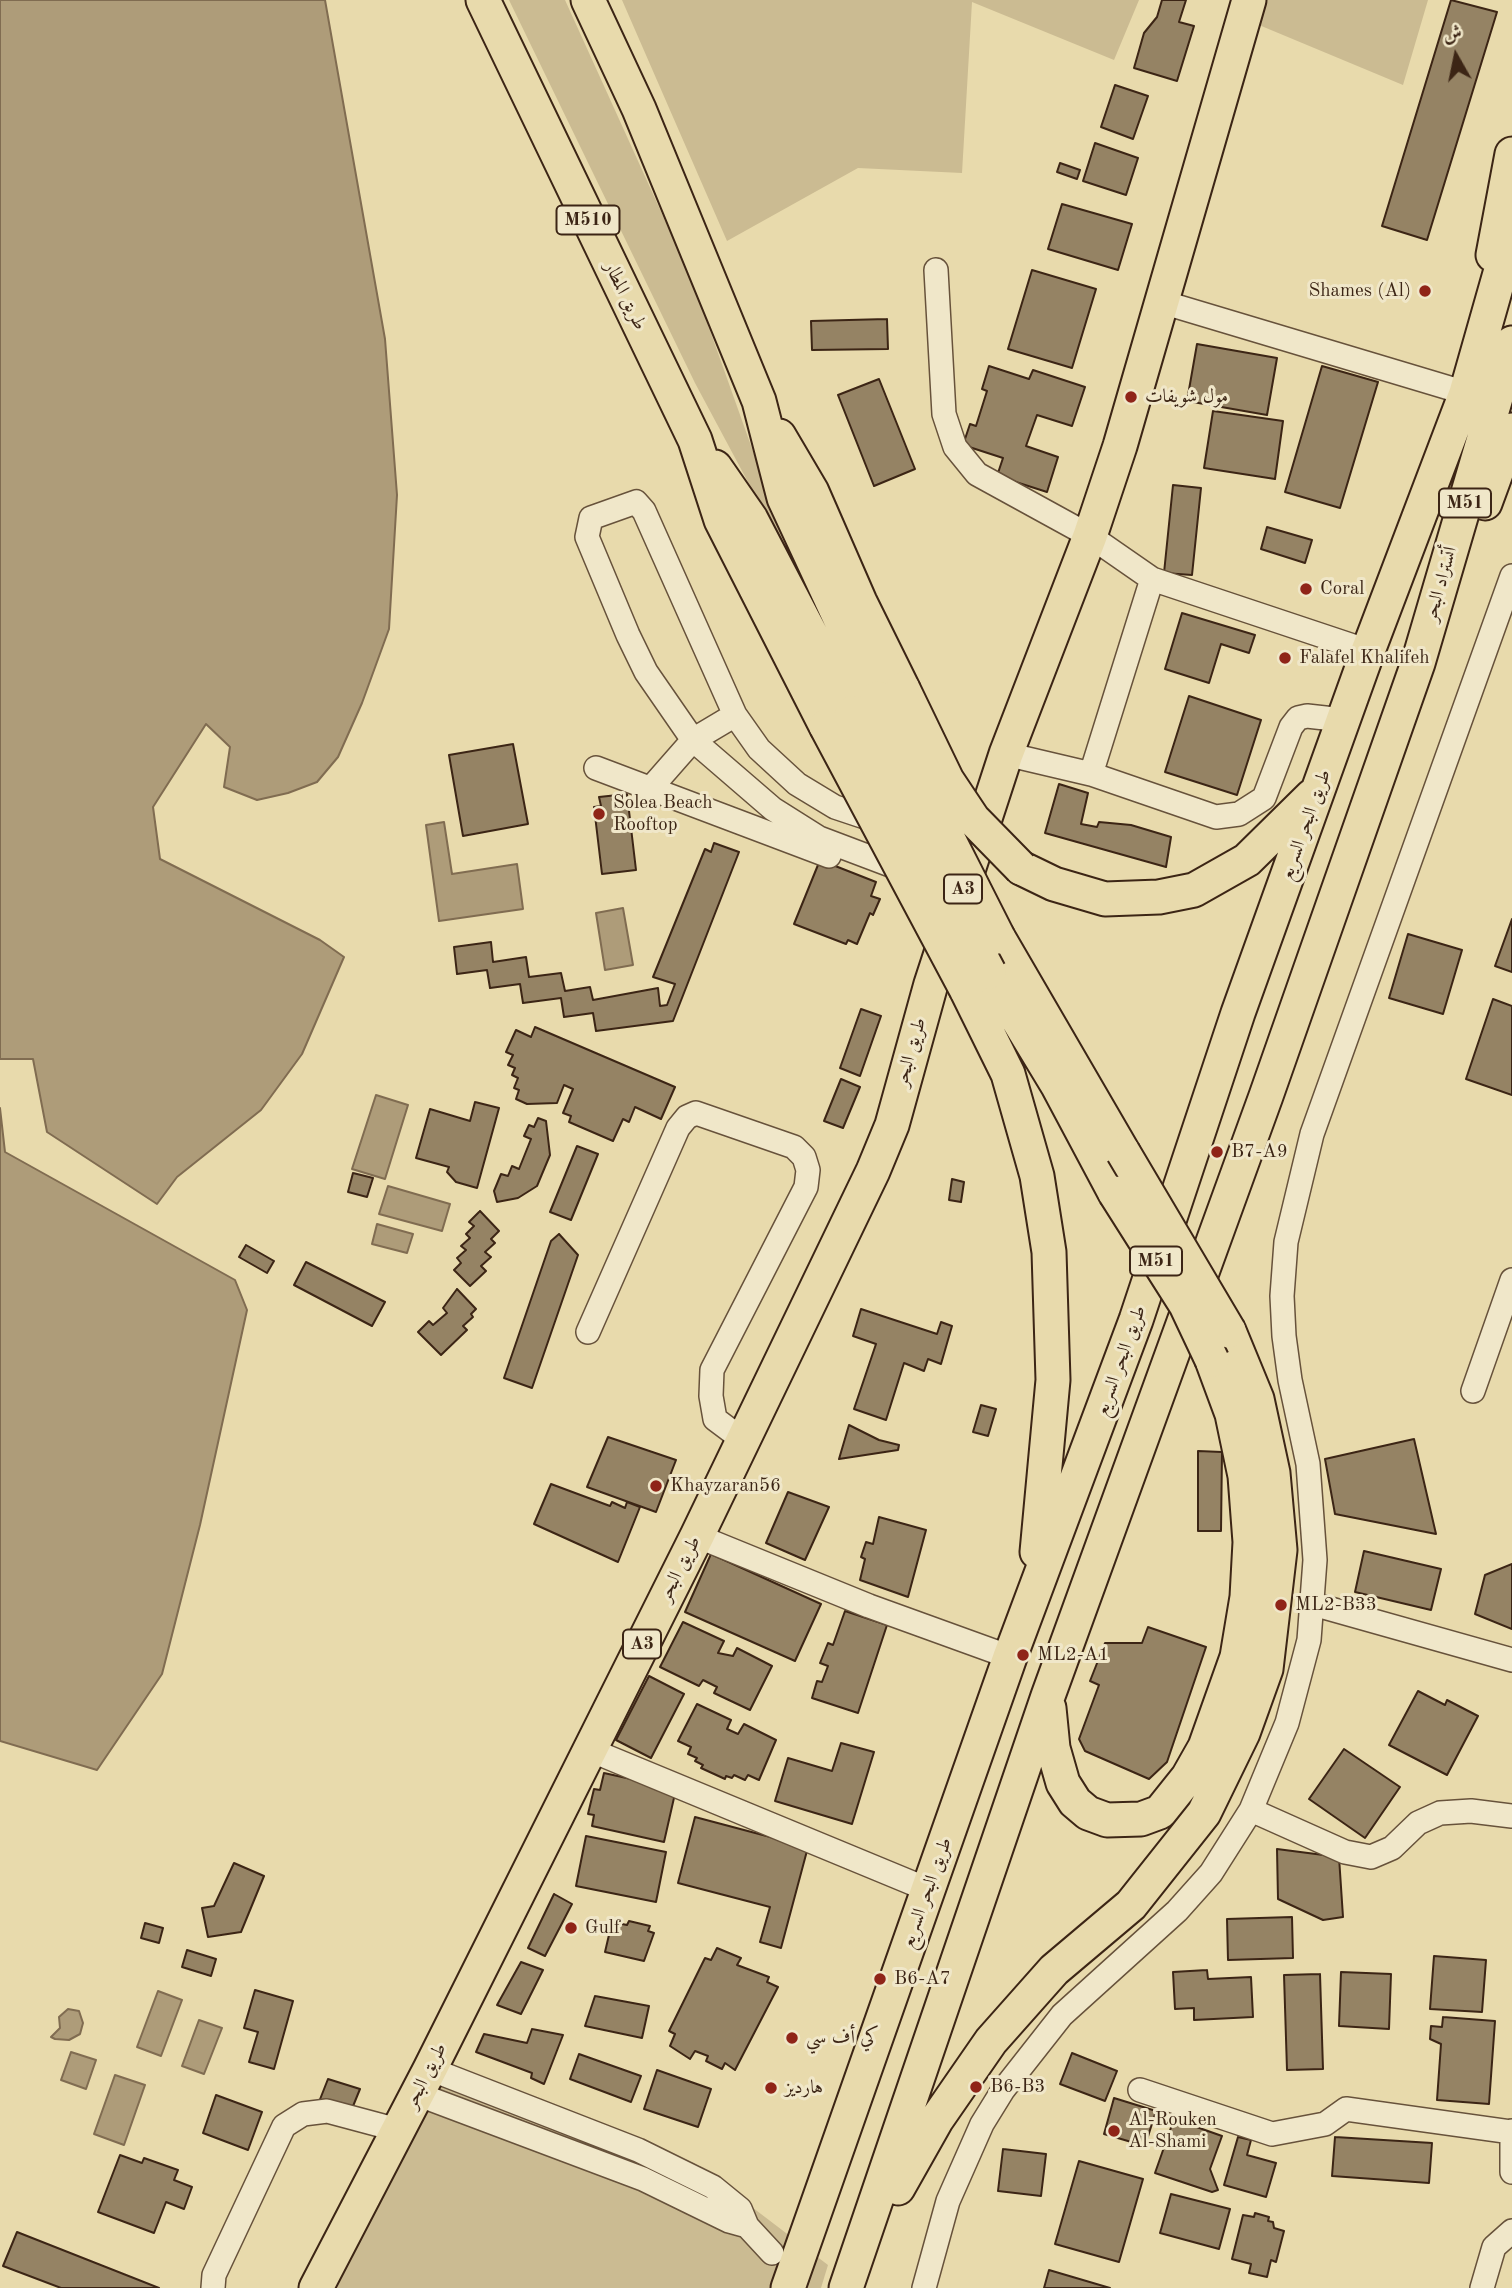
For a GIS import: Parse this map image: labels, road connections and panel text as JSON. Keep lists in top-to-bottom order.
{
  "streets": {
    "highway": [
      "M510",
      "طريق المطار",
      "M51",
      "أتستراد البحر",
      "طريق البحر السريع",
      "A3",
      "طريق البحر"
    ]
  },
  "crossings": [
    ["M51", "أتستراد البحر"],
    ["أتستراد البحر", "طريق البحر السريع"],
    ["A3", "طريق البحر"]
  ],
  "places": [
    "Shames (Al)",
    "مول شويفات",
    "Coral",
    "Falafel Khalifeh",
    "Solea Beach Rooftop",
    "B7-A9",
    "Khayzaran56",
    "ML2-B33",
    "ML2-A1",
    "Gulf",
    "B6-A7",
    "كي أف سي",
    "B6-B3",
    "هارديز",
    "Al-Rouken Al-Shami"
  ],
  "north": "top"
}
